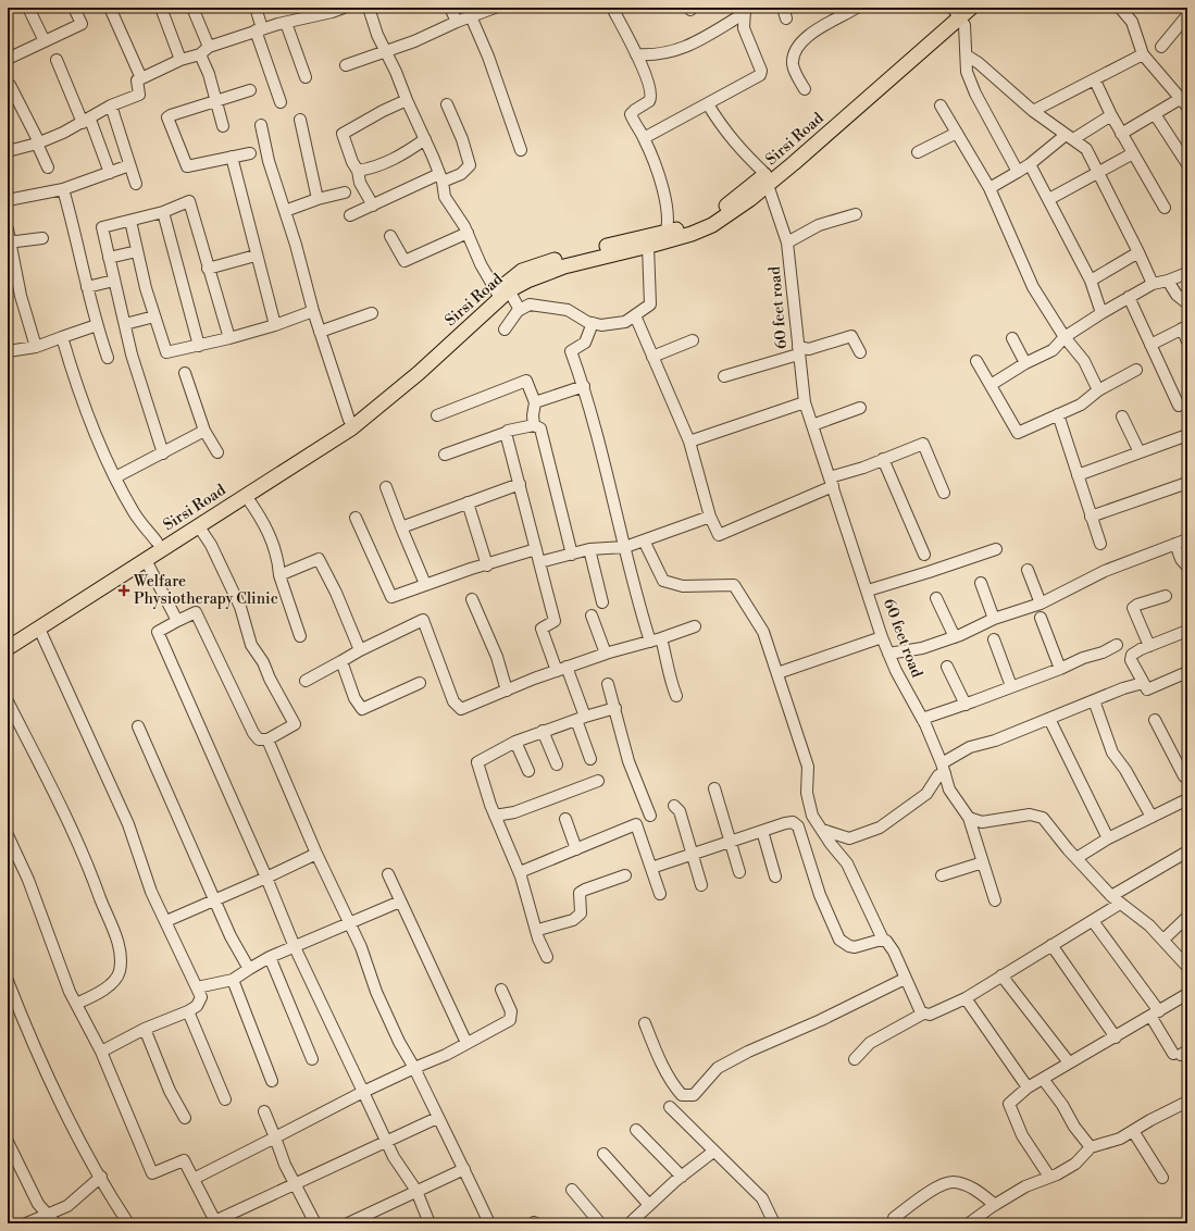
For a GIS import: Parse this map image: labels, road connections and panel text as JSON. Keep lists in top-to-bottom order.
{
  "streets": {
    "main road": ["Sirsi Road"],
    "street": ["60 feet road"]
  },
  "crossings": [
    ["Sirsi Road", "60 feet road"]
  ],
  "places": {
    "health": ["Welfare Physiotherapy Clinic"]
  }
}
